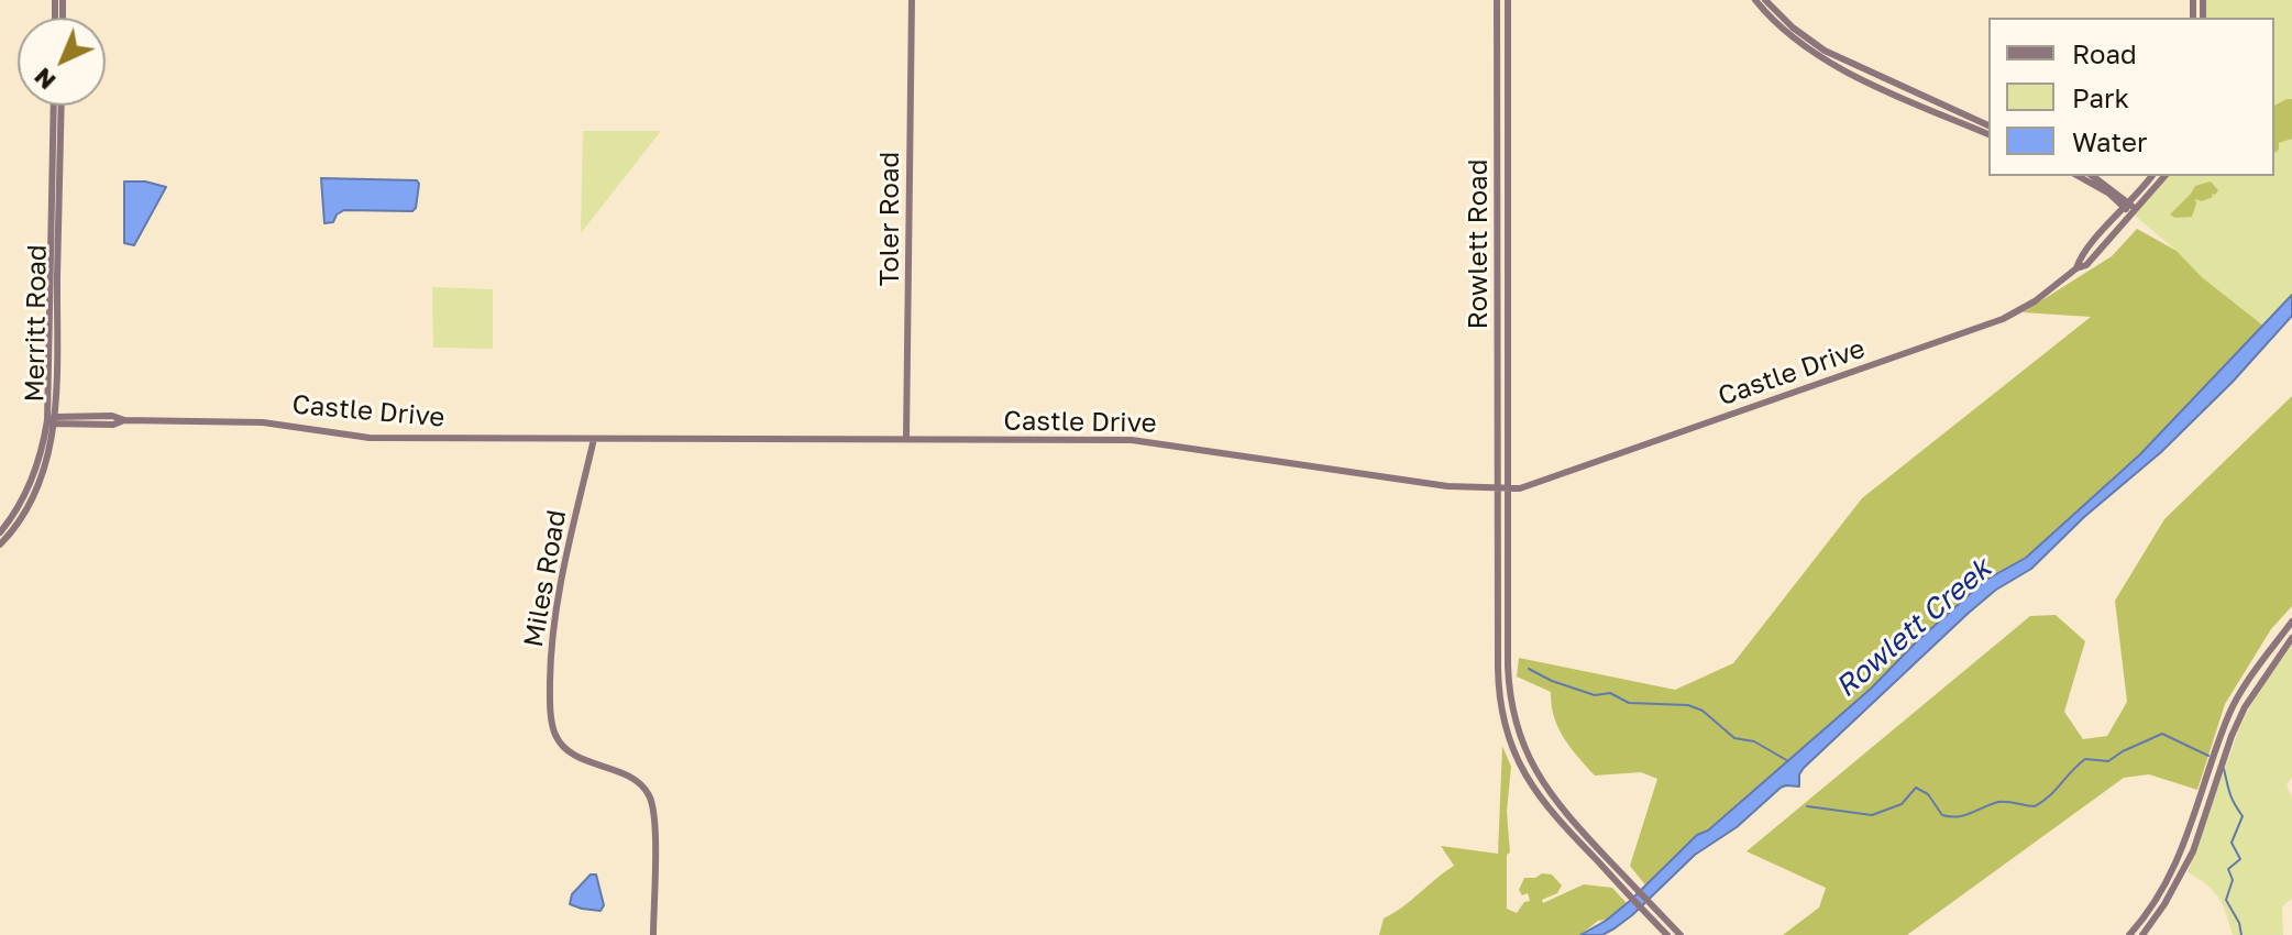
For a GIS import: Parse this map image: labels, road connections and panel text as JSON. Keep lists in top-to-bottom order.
{
  "streets": {
    "street": [
      "Toler Road",
      "Rowlett Road",
      "Merritt Road",
      "Castle Drive",
      "Miles Road"
    ]
  },
  "crossings": [
    ["Toler Road", "Castle Drive"],
    ["Rowlett Road", "Castle Drive"],
    ["Merritt Road", "Castle Drive"],
    ["Castle Drive", "Miles Road"]
  ],
  "water": ["Rowlett Creek"],
  "legend": ["Road", "Park", "Water"],
  "north": "bottom left"
}
